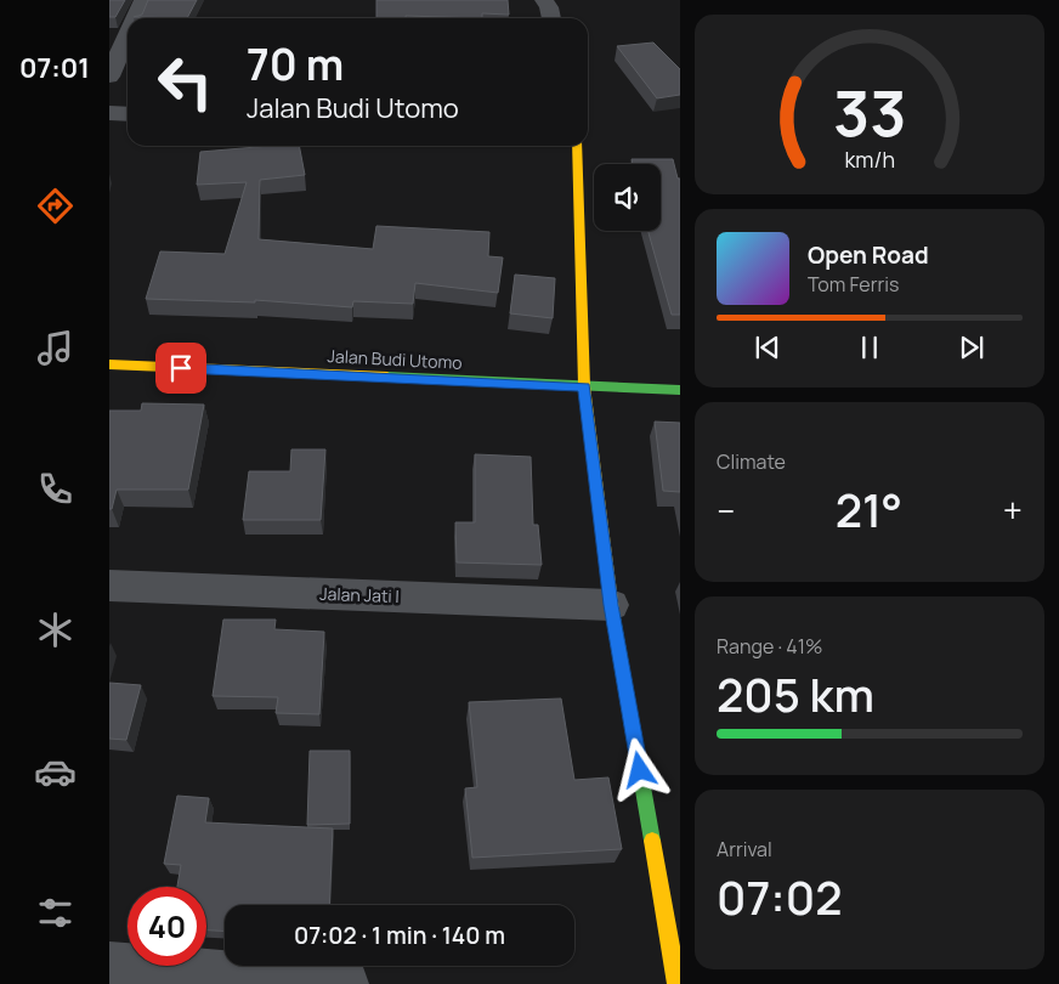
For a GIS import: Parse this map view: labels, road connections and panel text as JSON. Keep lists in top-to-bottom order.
{
  "streets": {
    "street": ["Jalan Budi Utomo", "Jalan Jati I"]
  },
  "page": {
    "tabs": "07:01",
    "turn": ["70 m", "Jalan Budi Utomo"],
    "song": ["Open Road", "Tom Ferris"],
    "tile": [
      "Climate",
      ["Range · 41%", "205 km"],
      ["Arrival", "07:02"]
    ],
    "heat": ["−", "21°", "+"],
    "limit": "40",
    "trip": "07:02 · 1 min · 140 m",
    "gauge": ["33", "km/h"]
  }
}
